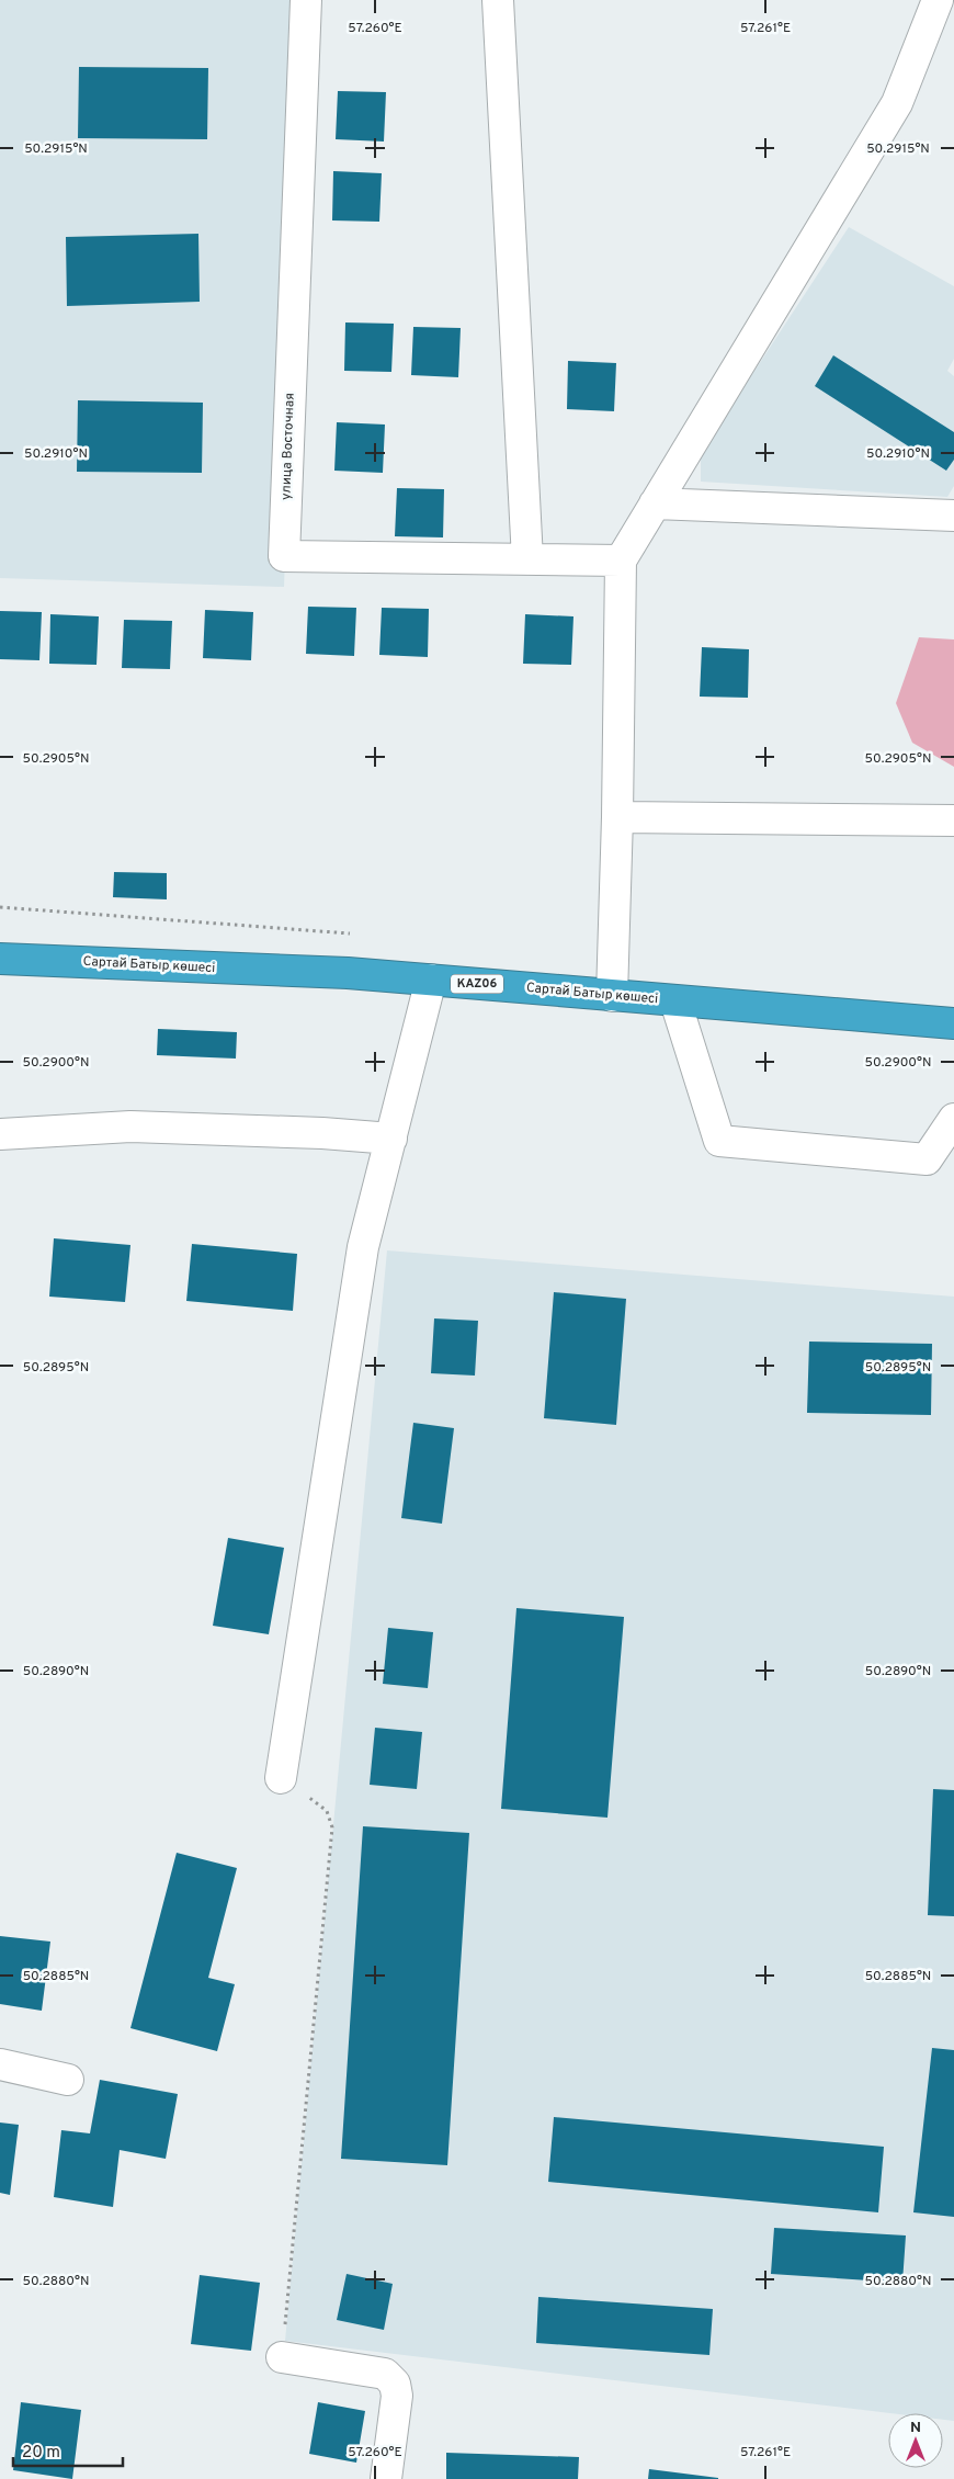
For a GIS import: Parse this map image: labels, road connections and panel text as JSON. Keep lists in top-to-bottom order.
{
  "streets": {
    "highway": ["Сартай Батыр көшесі", "KАZ06"],
    "street": ["улица Восточная"]
  },
  "scale_bar": "20 m",
  "north": "top",
  "coordinates": [
    "57.260°E",
    "57.261°E",
    "50.2915°N",
    "50.2910°N",
    "50.2905°N",
    "50.2900°N",
    "50.2895°N",
    "50.2890°N",
    "50.2885°N",
    "50.2880°N"
  ]
}
